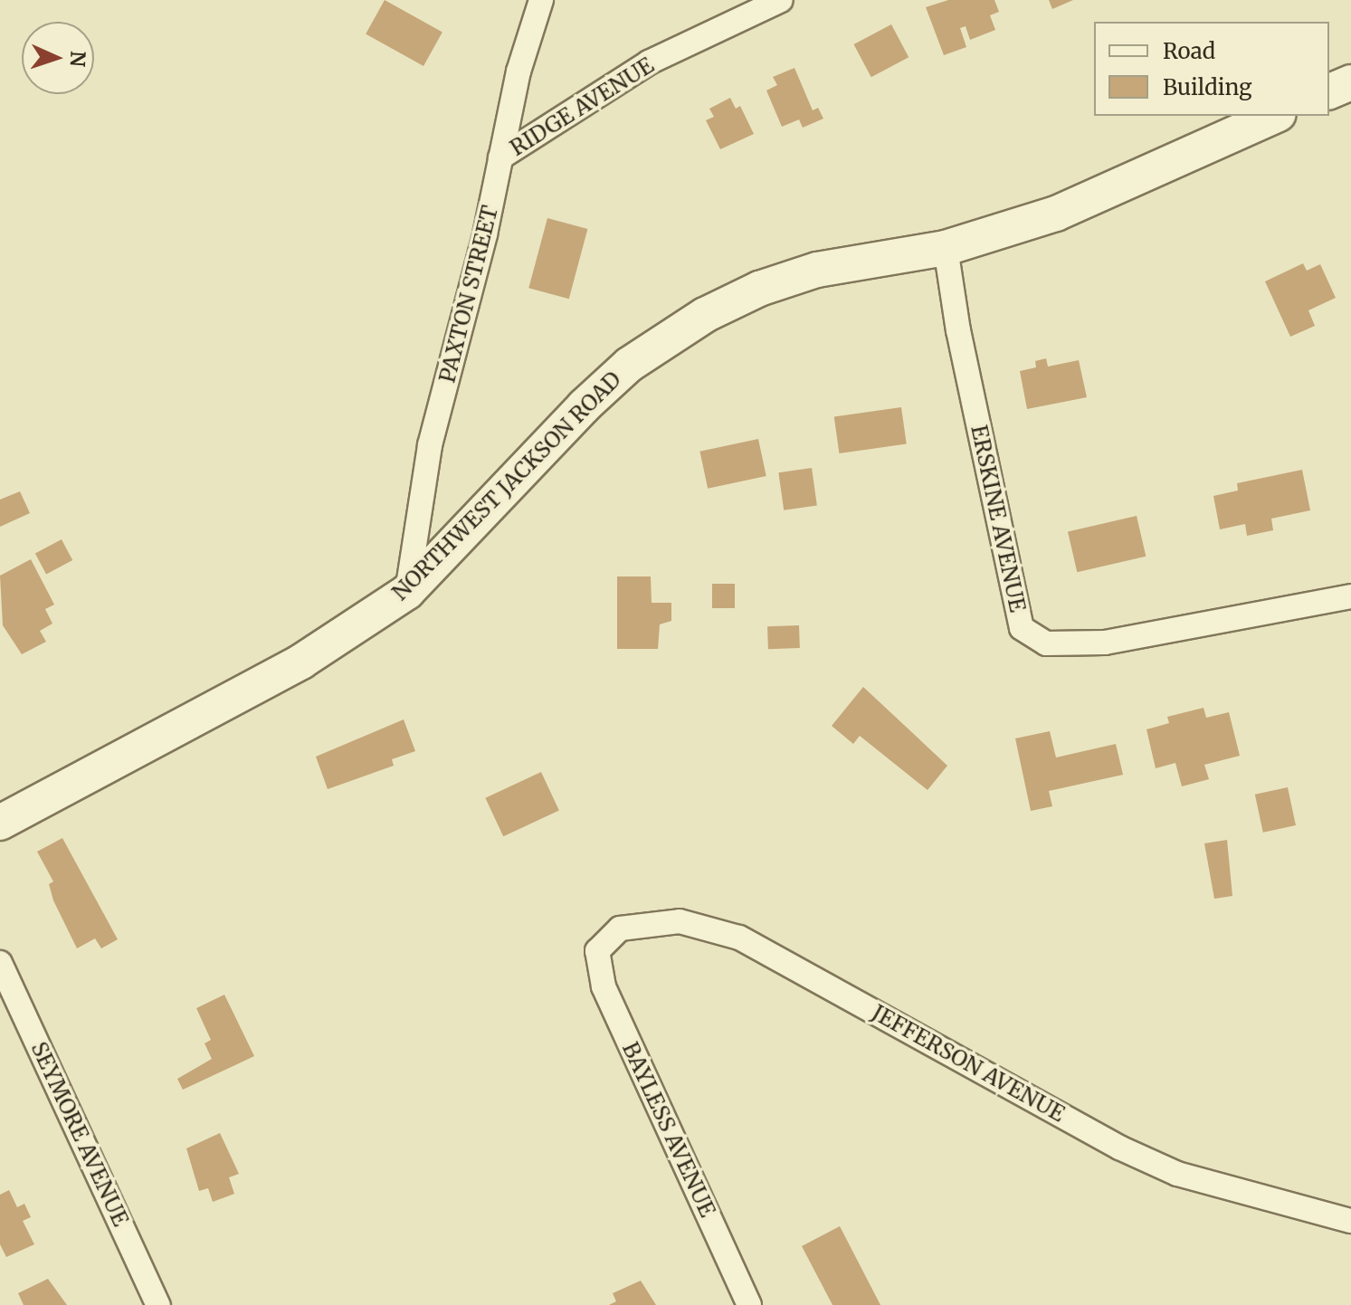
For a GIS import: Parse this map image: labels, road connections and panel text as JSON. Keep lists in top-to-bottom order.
{
  "streets": {
    "main road": ["NORTHWEST JACKSON ROAD"],
    "street": [
      "RIDGE AVENUE",
      "PAXTON STREET",
      "ERSKINE AVENUE",
      "JEFFERSON AVENUE",
      "BAYLESS AVENUE",
      "SEYMORE AVENUE"
    ]
  },
  "crossings": [
    ["RIDGE AVENUE", "PAXTON STREET"],
    ["PAXTON STREET", "NORTHWEST JACKSON ROAD"],
    ["NORTHWEST JACKSON ROAD", "ERSKINE AVENUE"],
    ["JEFFERSON AVENUE", "BAYLESS AVENUE"]
  ],
  "legend": ["Road", "Building"],
  "north": "right"
}
